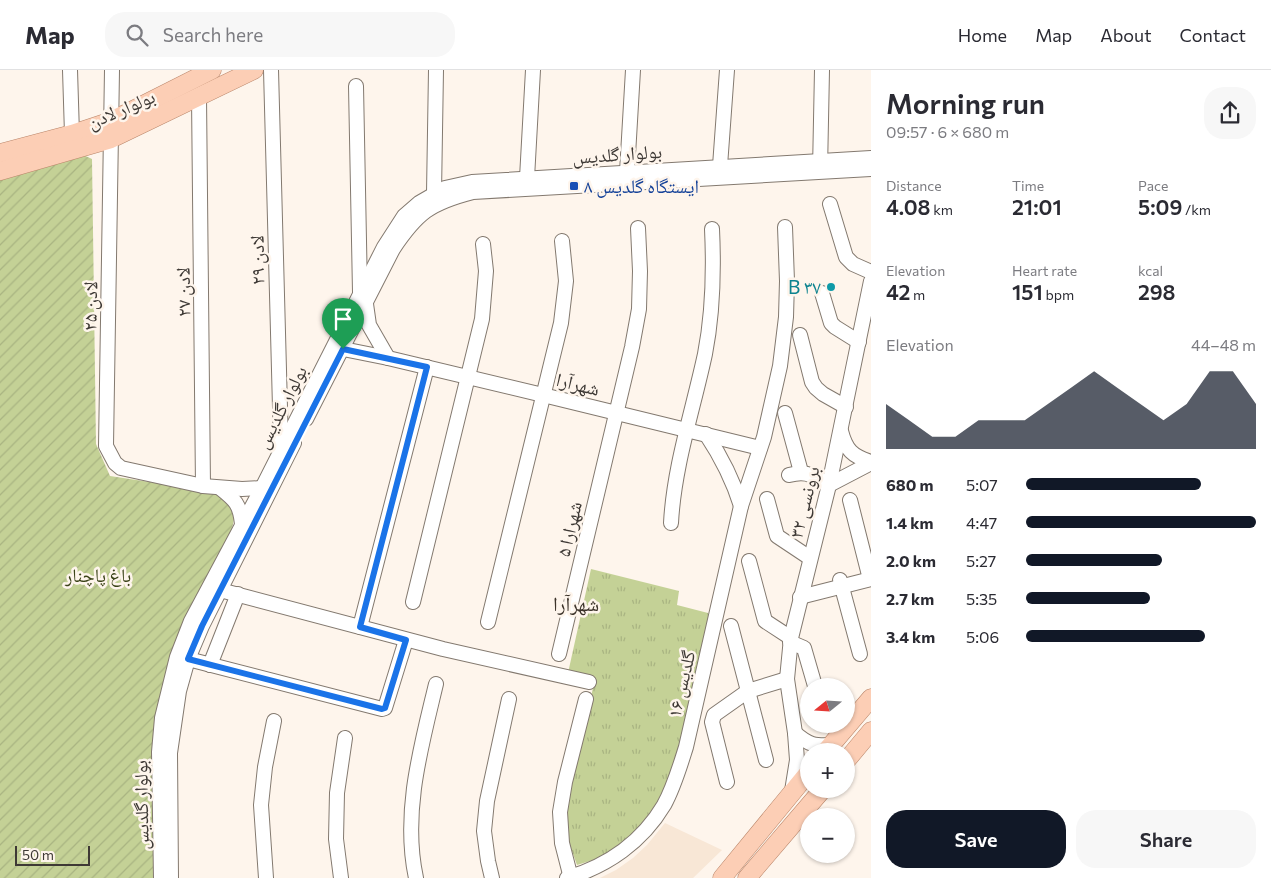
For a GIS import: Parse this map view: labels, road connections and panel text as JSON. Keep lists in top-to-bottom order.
{
  "streets": {
    "main road": ["بولوار لادن"],
    "street": [
      "بولوار گلدیس",
      "لادن ۲۹",
      "لادن ۲۷",
      "لادن ۲۵",
      "شهرآرا",
      "برونسی ۳۲",
      "شهرارا ۵",
      "گلدیس ۱۶"
    ]
  },
  "crossings": [
    ["بولوار لادن", "لادن ۲۷"],
    ["بولوار لادن", "لادن ۲۵"],
    ["بولوار گلدیس", "لادن ۲۹"],
    ["بولوار گلدیس", "شهرآرا"],
    ["لادن ۲۷", "لادن ۲۵"],
    ["شهرآرا", "شهرارا ۵"],
    ["شهرآرا", "گلدیس ۱۶"]
  ],
  "districts": ["شهرآرا"],
  "parks": ["باغ پاچنار"],
  "places": {
    "transit": ["ایستگاه گلدیس ۸"],
    "other": ["B ۳۷"]
  },
  "scale_bar": "50 m",
  "north": "left",
  "page": {
    "header": "Map",
    "search": "Search here",
    "nav": [
      "Home",
      "Map",
      "About",
      "Contact"
    ],
    "heading": ["Morning run", "09:57 · 6 × 680 m"],
    "stats": [
      ["Distance", "4.08 km"],
      ["Time", "21:01"],
      ["Pace", "5:09 /km"],
      ["Elevation", "42 m"],
      ["Heart rate", "151 bpm"],
      ["kcal", "298"]
    ],
    "chart": ["Elevation", "44–48 m"],
    "list": [
      {
        "name": "680 m",
        "note": "5:07"
      },
      {
        "name": "1.4 km",
        "note": "4:47"
      },
      {
        "name": "2.0 km",
        "note": "5:27"
      },
      {
        "name": "2.7 km",
        "note": "5:35"
      },
      {
        "name": "3.4 km",
        "note": "5:06"
      }
    ],
    "map_buttons": ["+", "−"],
    "buttons": ["Save", "Share"],
    "scale": "50 m"
  }
}
